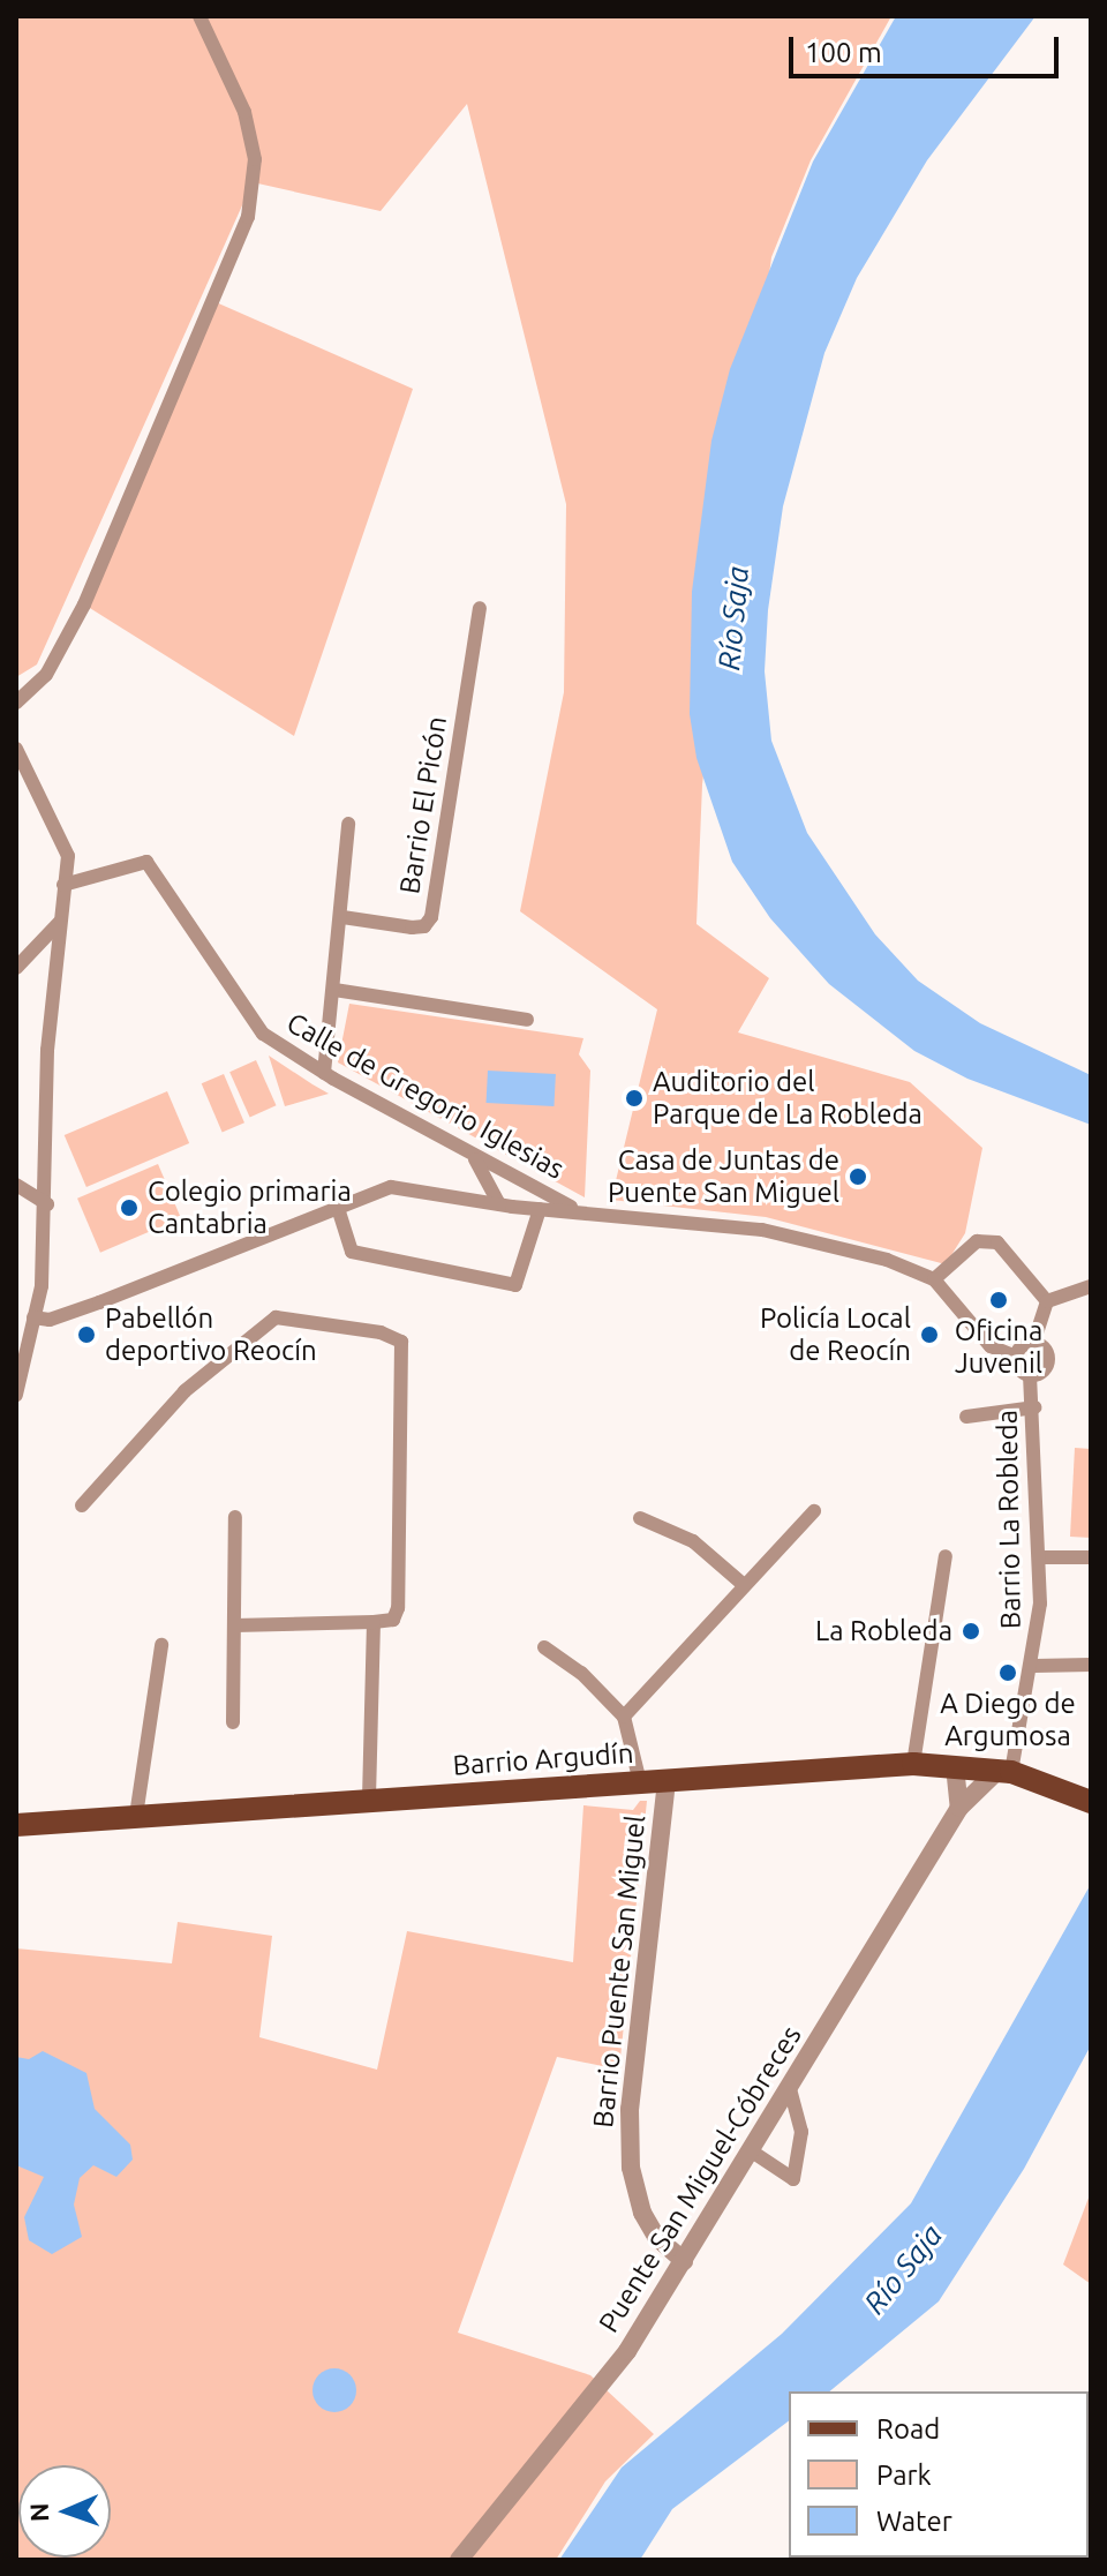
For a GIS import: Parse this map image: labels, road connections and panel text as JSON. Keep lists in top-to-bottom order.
{
  "streets": {
    "main road": ["Barrio Argudín"],
    "street": [
      "Barrio El Picón",
      "Calle de Gregorio Iglesias",
      "Barrio La Robleda",
      "Barrio Puente San Miguel",
      "Puente San Miguel-Cóbreces"
    ]
  },
  "crossings": [
    ["Calle de Gregorio Iglesias", "Barrio La Robleda"],
    ["Barrio La Robleda", "Barrio Argudín"],
    ["Barrio La Robleda", "Puente San Miguel-Cóbreces"],
    ["Barrio Argudín", "Barrio Puente San Miguel"],
    ["Barrio Argudín", "Puente San Miguel-Cóbreces"],
    ["Barrio Puente San Miguel", "Puente San Miguel-Cóbreces"]
  ],
  "water": ["Río Saja"],
  "places": [
    "Auditorio del Parque de La Robleda",
    "Casa de Juntas de Puente San Miguel",
    "Colegio primaria Cantabria",
    "Oficina Juvenil",
    "Pabellón deportivo Reocín",
    "Policía Local de Reocín",
    "La Robleda",
    "A Diego de Argumosa"
  ],
  "legend": ["Road", "Park", "Water"],
  "scale_bar": "100 m",
  "north": "left"
}
